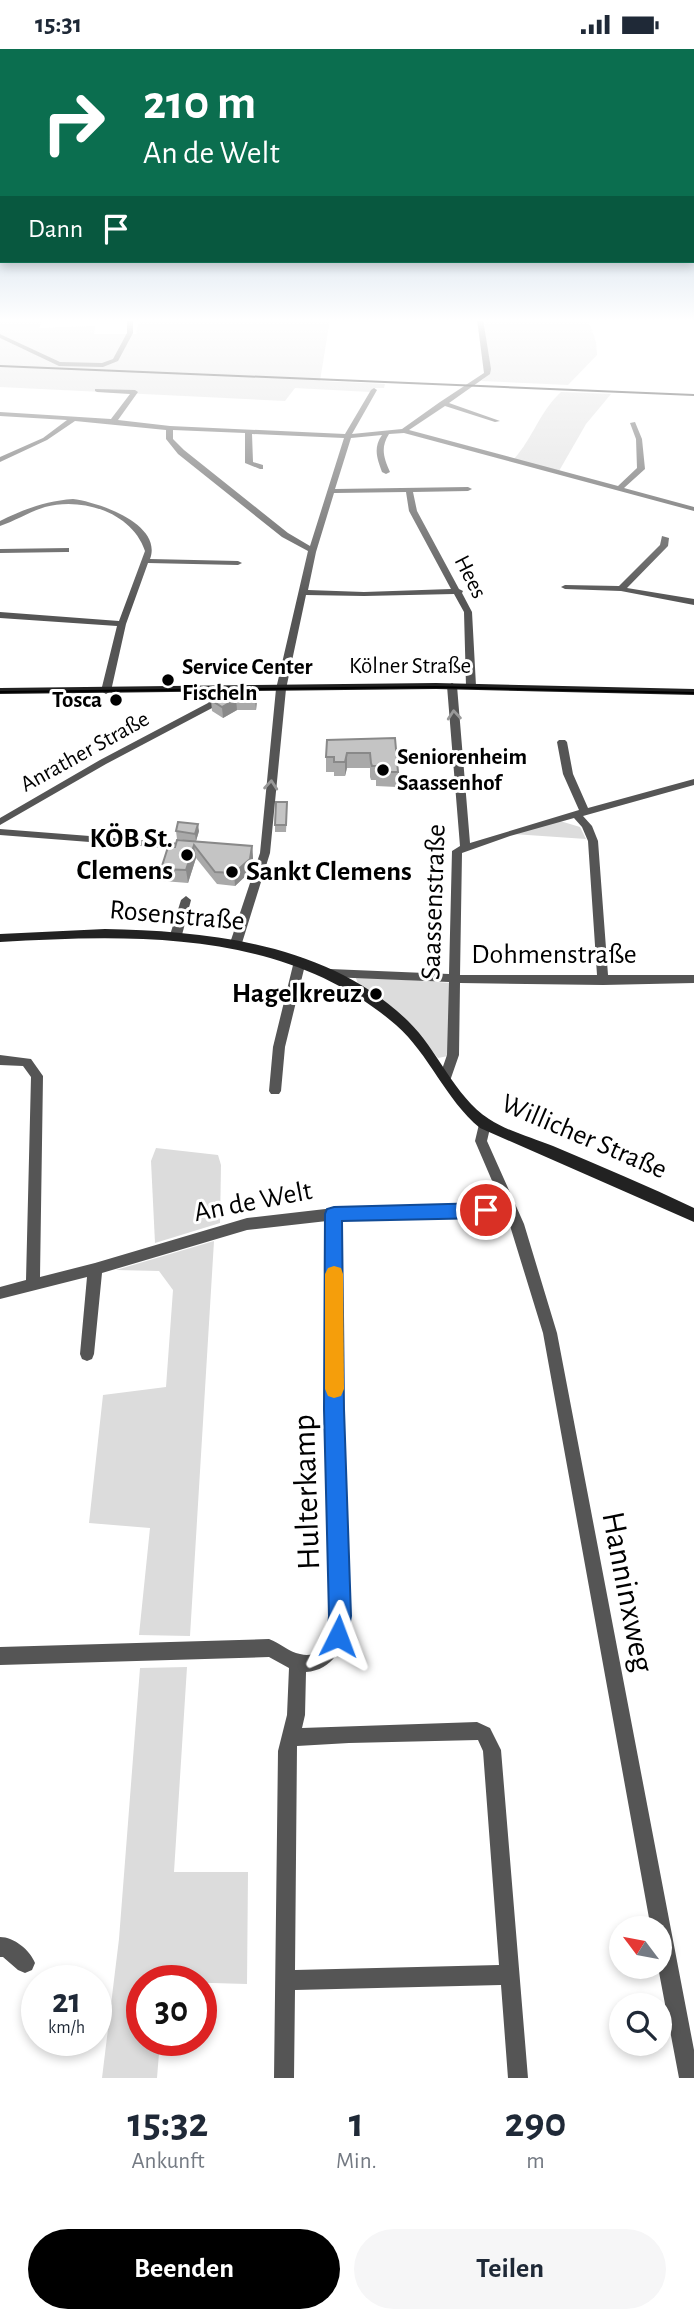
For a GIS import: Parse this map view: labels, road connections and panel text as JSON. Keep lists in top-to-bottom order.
{
  "streets": {
    "main road": ["Kölner Straße", "Rosenstraße", "Willicher Straße"],
    "street": [
      "Hees",
      "Anrather Straße",
      "Saassenstraße",
      "Dohmenstraße",
      "An de Welt",
      "Hulterkamp",
      "Hanninxweg"
    ]
  },
  "crossings": [
    ["Hees", "Kölner Straße"],
    ["Kölner Straße", "Anrather Straße"],
    ["Kölner Straße", "Saassenstraße"],
    ["Saassenstraße", "Dohmenstraße"],
    ["Saassenstraße", "Willicher Straße"],
    ["Rosenstraße", "Dohmenstraße"],
    ["Rosenstraße", "Willicher Straße"],
    ["Willicher Straße", "Hanninxweg"],
    ["An de Welt", "Hulterkamp"],
    ["An de Welt", "Hanninxweg"]
  ],
  "one_way": ["Saassenstraße"],
  "places": [
    "Service Center Fischeln",
    "Tosca",
    "Seniorenheim Saassenhof",
    "KÖB St. Clemens",
    "Sankt Clemens",
    "Hagelkreuz"
  ],
  "north": "top left",
  "page": {
    "status": "15:31",
    "turn": ["210 m", "An de Welt"],
    "then": "Dann",
    "speed": "21 km/h",
    "limit": "30",
    "eta": [
      "15:32",
      "Ankunft",
      "1",
      "Min.",
      "290",
      "m"
    ],
    "buttons": ["Beenden", "Teilen"]
  }
}
